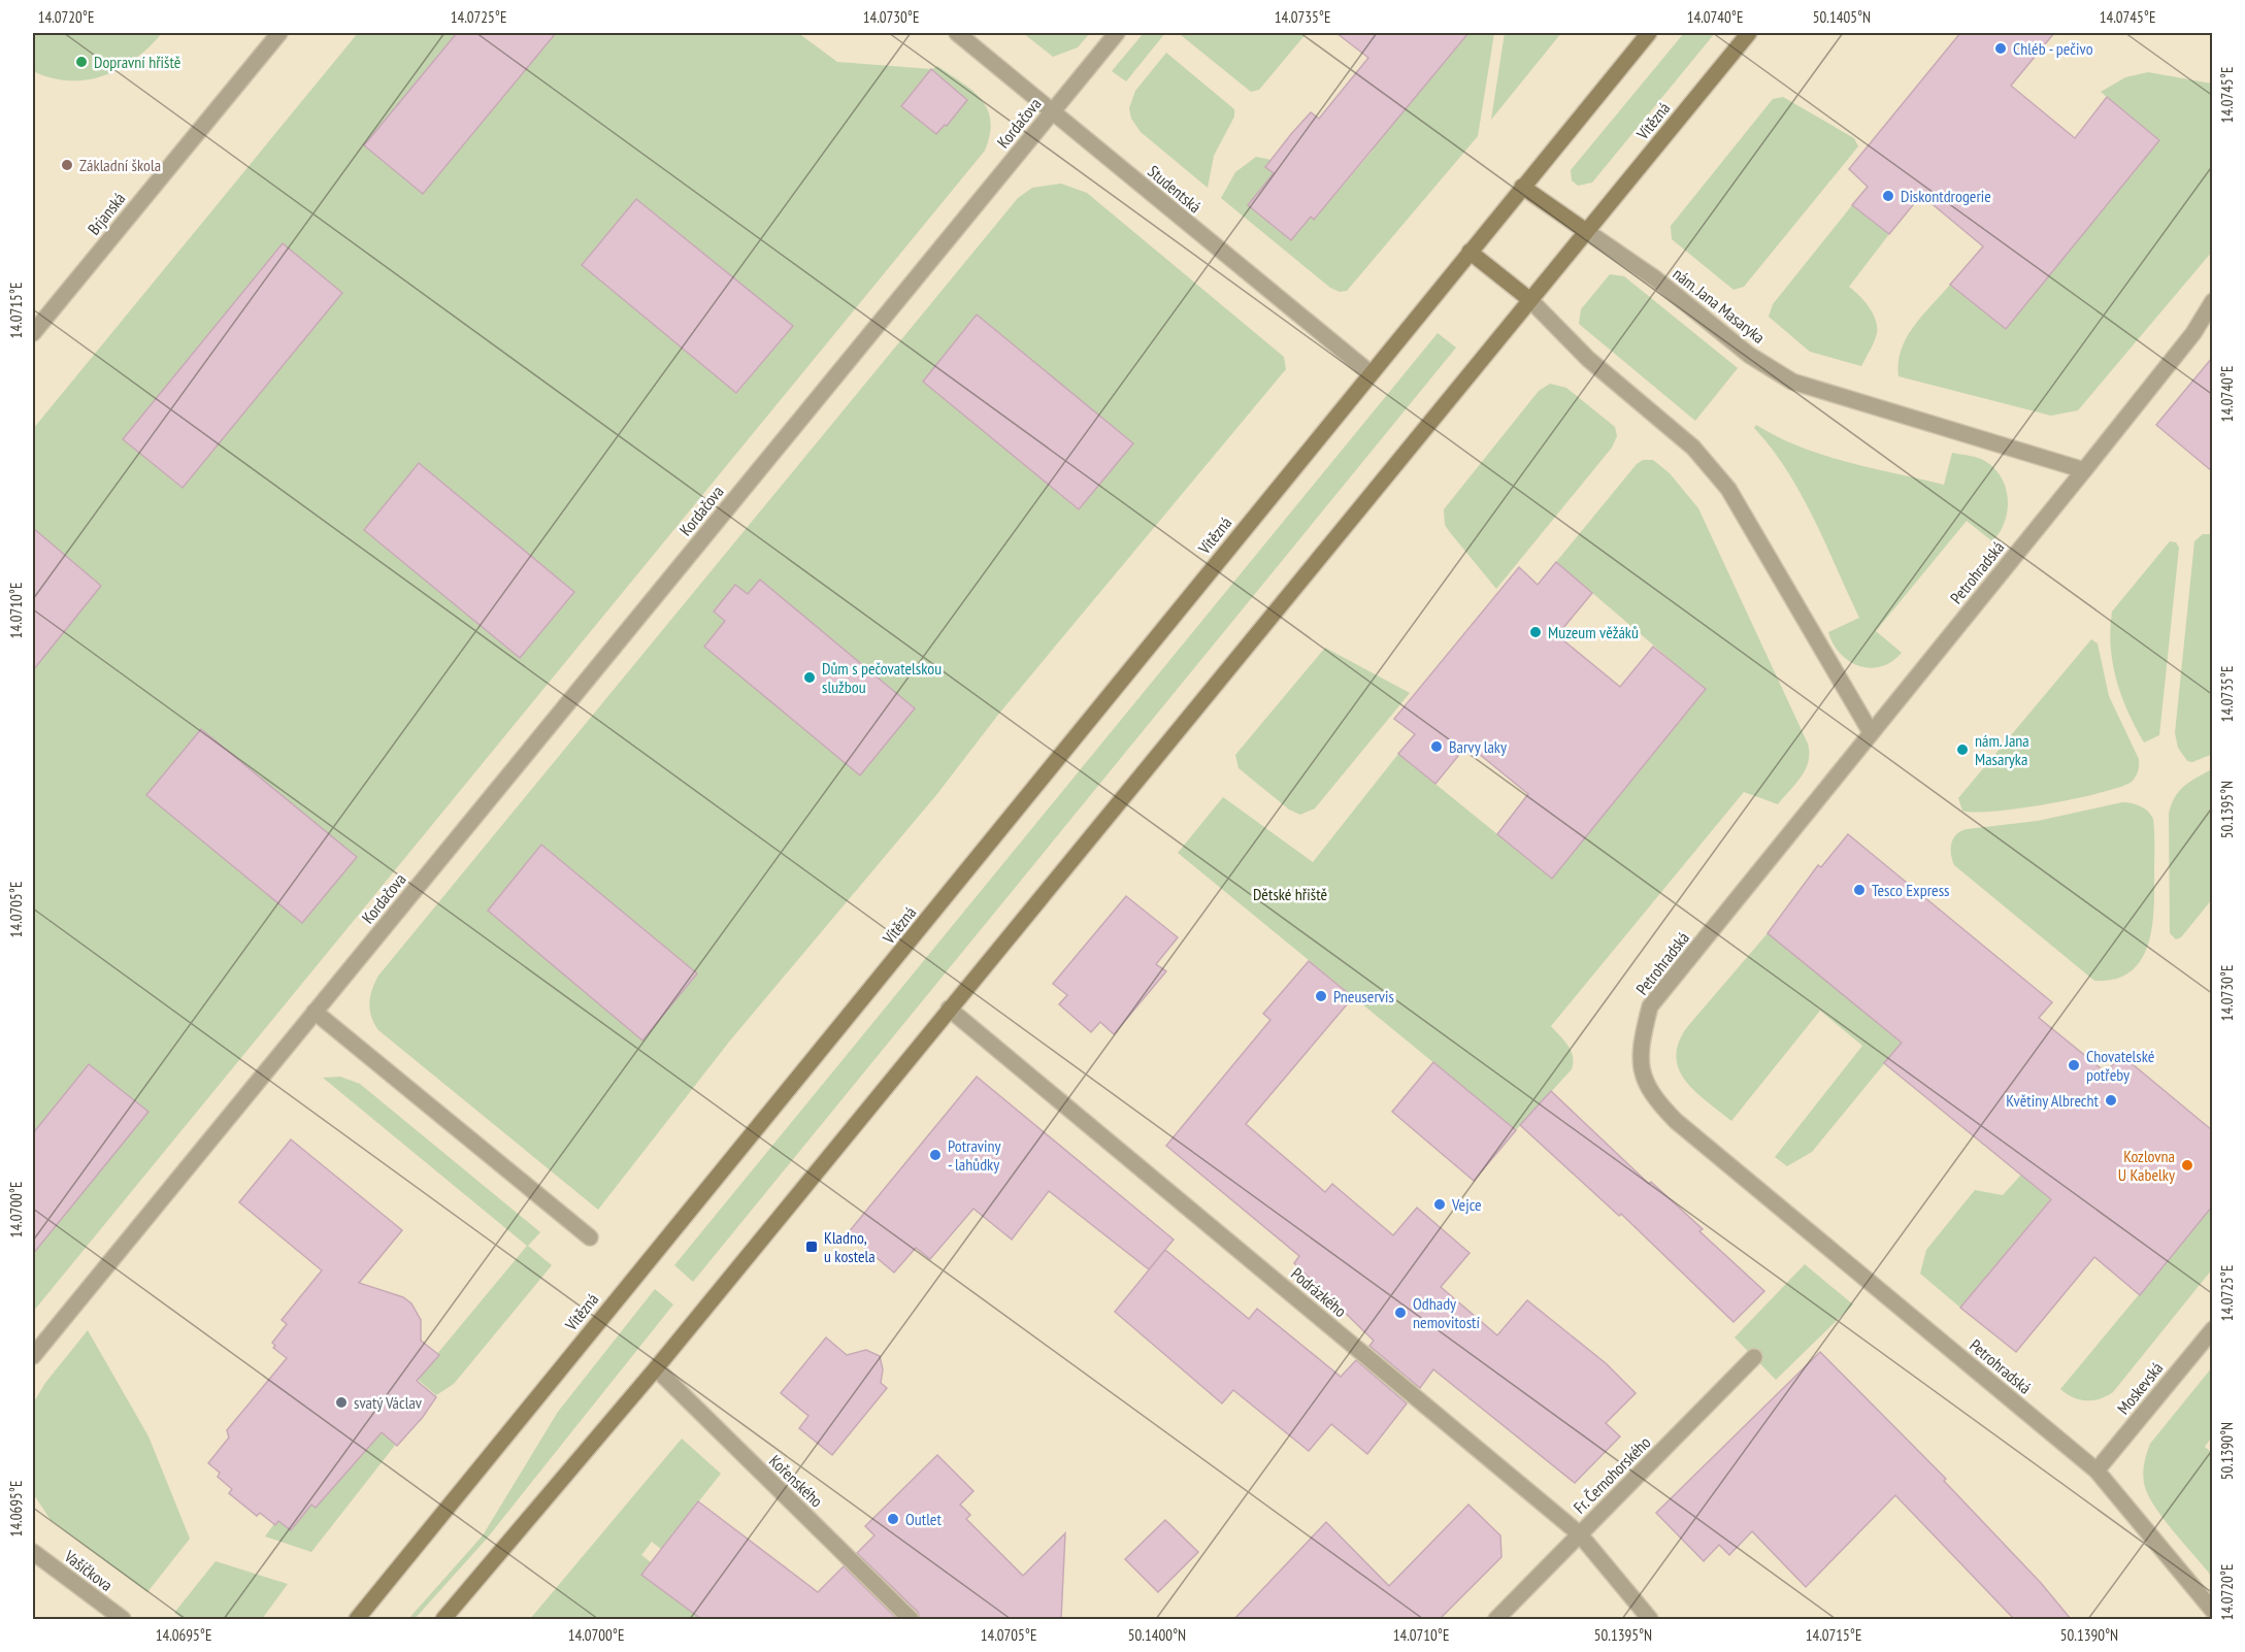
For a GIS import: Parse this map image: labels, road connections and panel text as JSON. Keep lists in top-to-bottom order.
{
  "streets": {
    "main road": ["Vítězná"],
    "street": [
      "Kordačova",
      "Studentská",
      "Brjanská",
      "nám. Jana Masaryka",
      "Petrohradská",
      "Podrázkého",
      "Moskevská",
      "Fr. Černohorského",
      "Kořenského",
      "Vašíčkova"
    ]
  },
  "crossings": [
    ["Vítězná", "Studentská"],
    ["Vítězná", "nám. Jana Masaryka"],
    ["Vítězná", "Podrázkého"],
    ["Vítězná", "Kořenského"],
    ["Kordačova", "Studentská"],
    ["nám. Jana Masaryka", "Petrohradská"],
    ["Petrohradská", "Moskevská"],
    ["Podrázkého", "Fr. Černohorského"]
  ],
  "parks": ["Dětské hřiště"],
  "places": {
    "other": [
      "Chléb - pečivo",
      "Dopravní hřiště",
      "Základní škola",
      "Diskontdrogerie",
      "Muzeum věžáků",
      "Dům s pečovatelskou službou",
      "Barvy laky",
      "nám. Jana Masaryka",
      "Tesco Express",
      "Pneuservis",
      "Chovatelské potřeby",
      "Květiny Albrecht",
      "Potraviny - lahůdky",
      "Kozlovna U Kabelky",
      "Vejce",
      "Odhady nemovitostí",
      "svatý Václav",
      "Outlet"
    ],
    "transit": ["Kladno, u kostela"]
  },
  "coordinates": [
    "14.0720°E",
    "14.0725°E",
    "14.0730°E",
    "14.0735°E",
    "14.0740°E",
    "50.1405°N",
    "14.0745°E",
    "14.0715°E",
    "14.0710°E",
    "50.1395°N",
    "14.0705°E",
    "14.0700°E",
    "50.1390°N",
    "14.0695°E",
    "50.1400°N"
  ]
}
